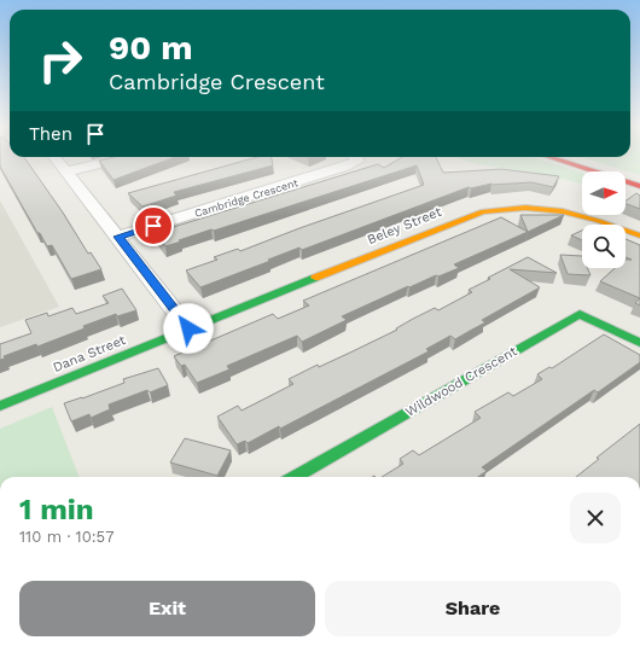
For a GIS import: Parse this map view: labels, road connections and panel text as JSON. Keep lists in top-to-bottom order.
{
  "streets": {
    "street": [
      "Cambridge Crescent",
      "Beley Street",
      "Dana Street",
      "Wildwood Crescent"
    ]
  },
  "crossings": [
    ["Beley Street", "Dana Street"]
  ],
  "north": "right",
  "page": {
    "turn": ["90 m", "Cambridge Crescent"],
    "then": "Then",
    "heading": ["1 min", "110 m · 10:57"],
    "buttons": ["Exit", "Share"]
  }
}
